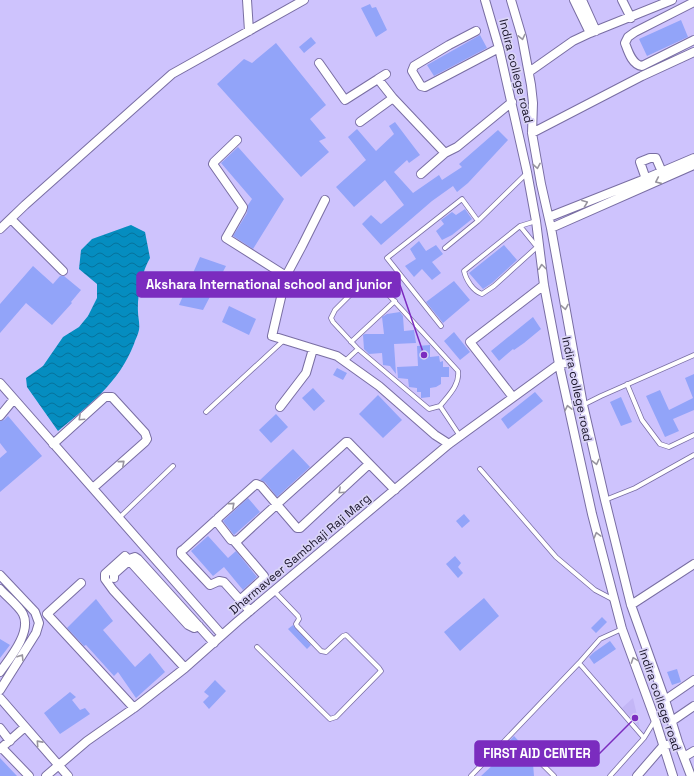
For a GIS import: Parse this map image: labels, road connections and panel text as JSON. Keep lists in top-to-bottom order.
{
  "streets": {
    "street": ["Indira college road", "Dharmaveer Sambhaji Raji Marg"]
  },
  "crossings": [
    ["Indira college road", "Dharmaveer Sambhaji Raji Marg"]
  ],
  "places": ["Akshara International school and junior", "FIRST AID CENTER"]
}
